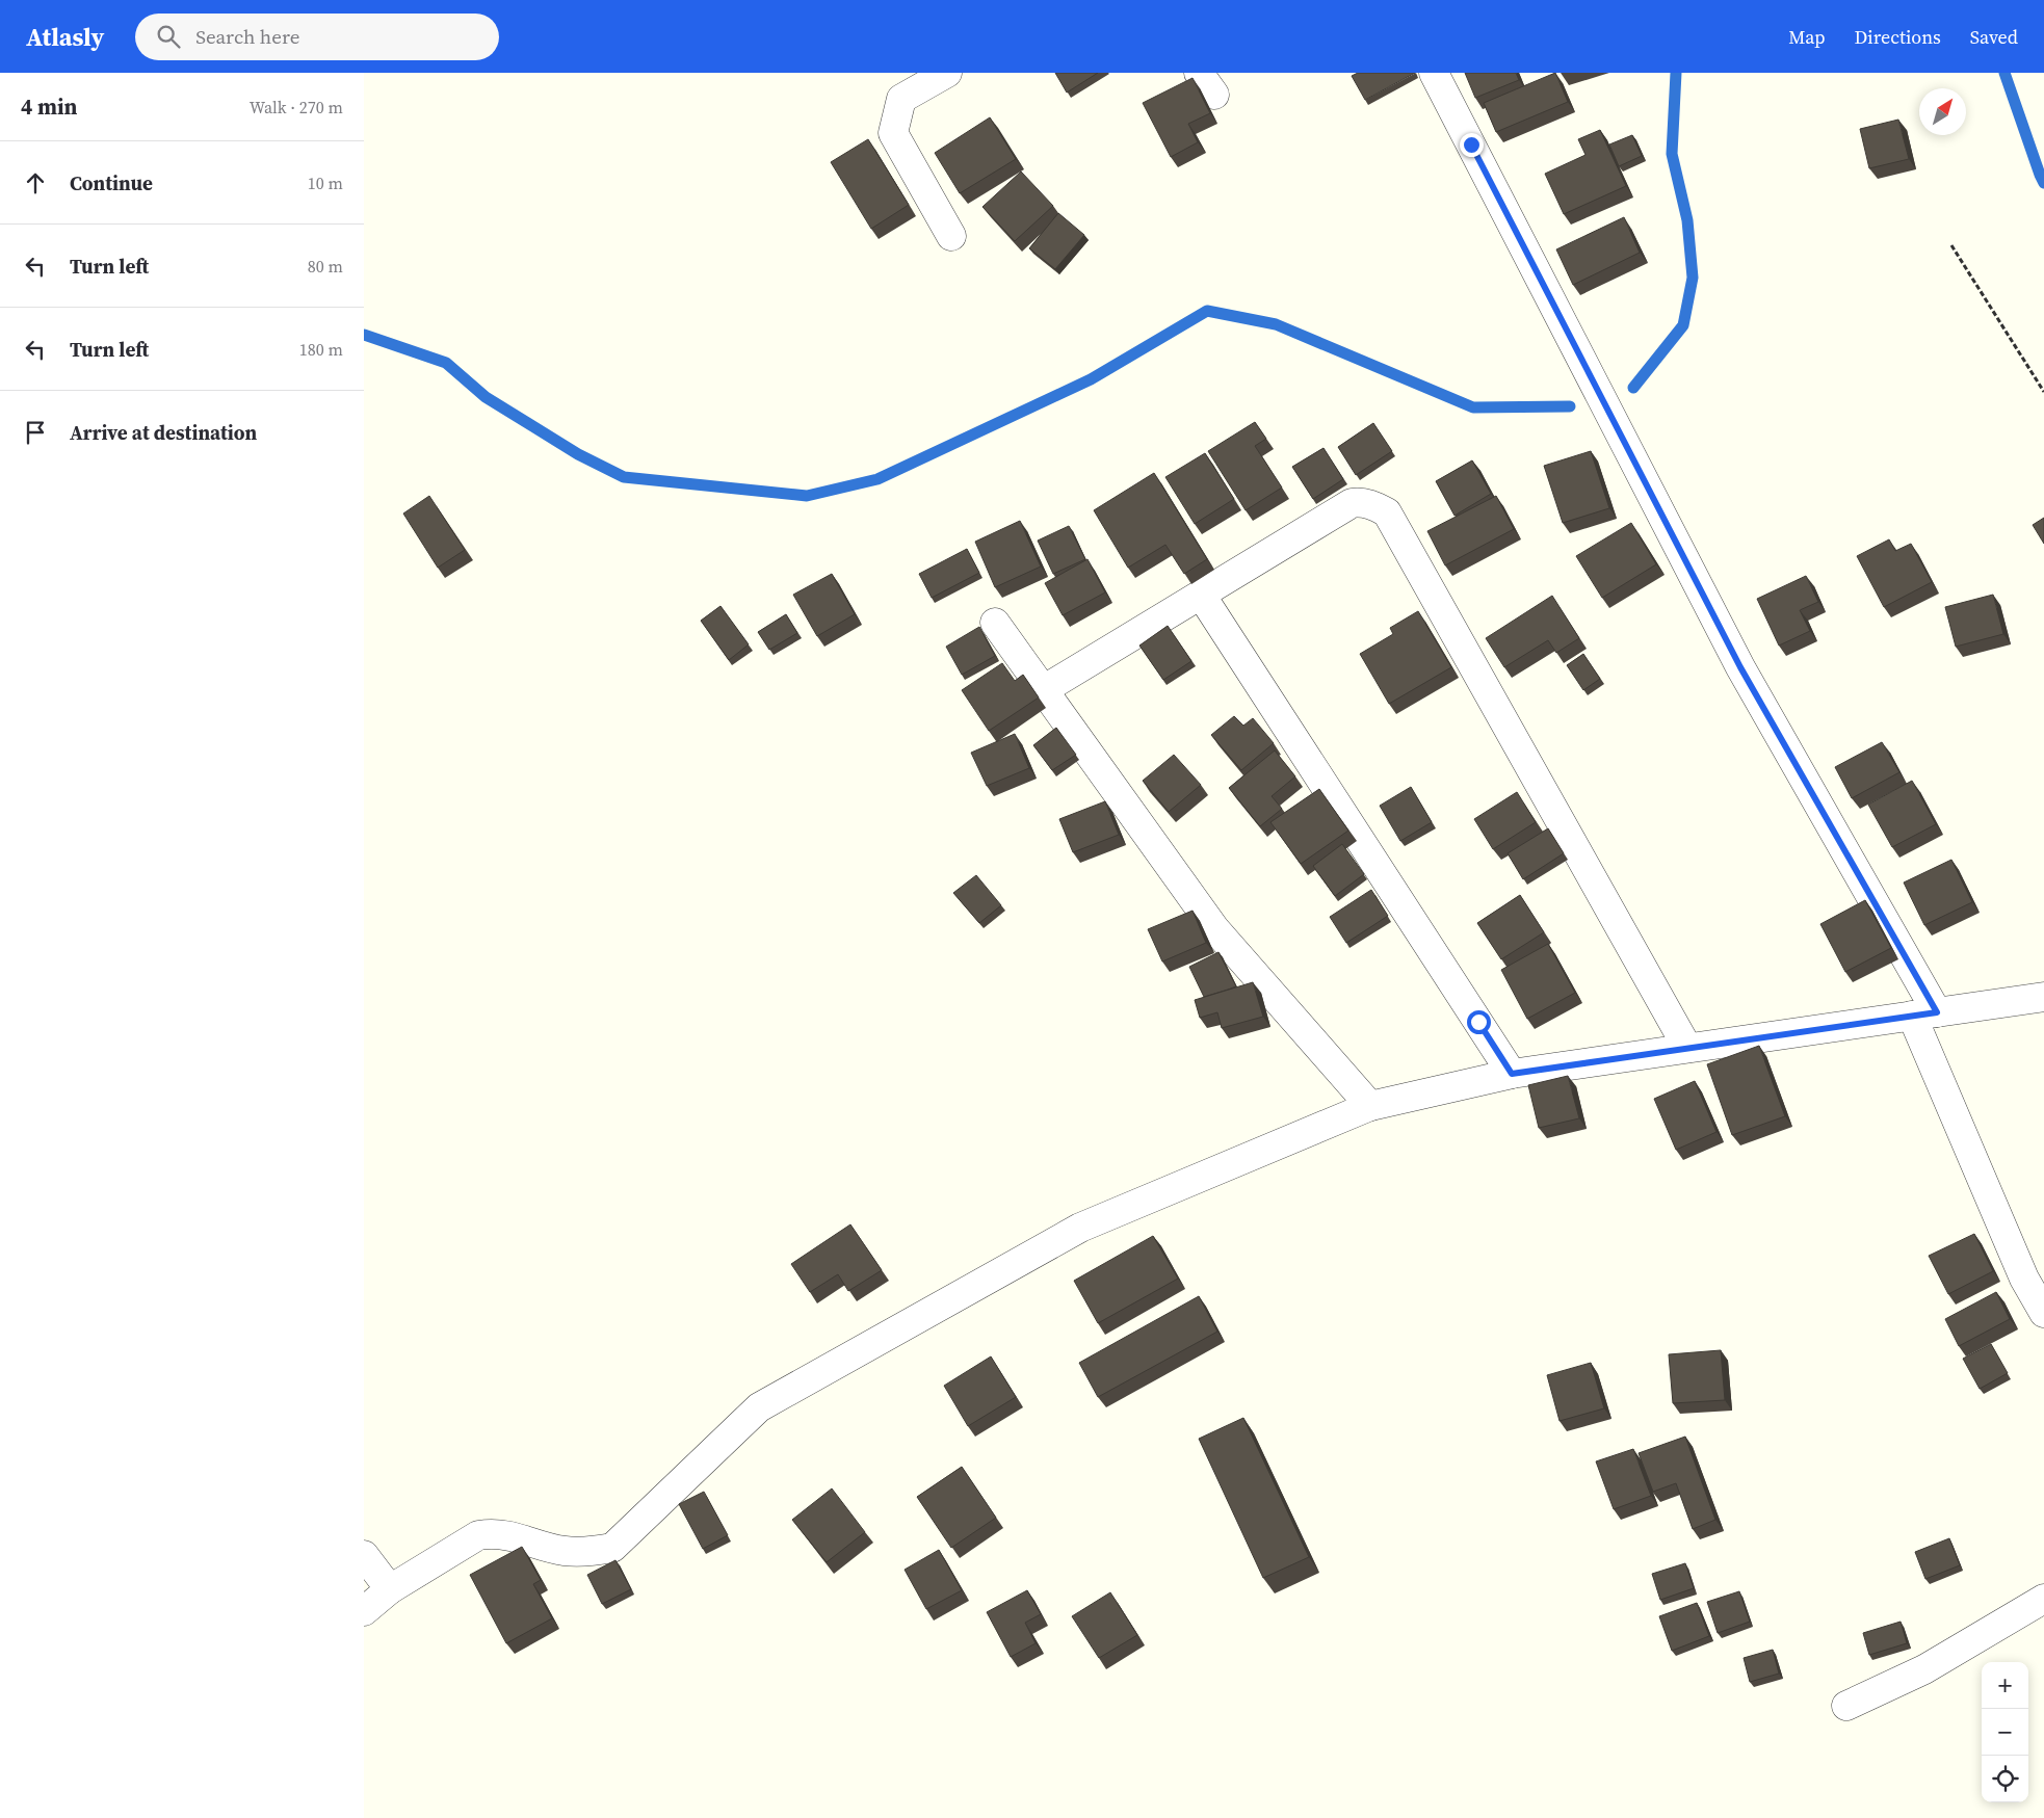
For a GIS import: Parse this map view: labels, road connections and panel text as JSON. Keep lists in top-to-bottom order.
{
  "north": "top right",
  "page": {
    "header": "Atlasly",
    "search": "Search here",
    "nav": ["Map", "Directions", "Saved"],
    "heading": ["4 min", "Walk · 270 m"],
    "list": [
      ["Continue", "10 m"],
      ["Turn left", "80 m"],
      ["Turn left", "180 m"],
      "Arrive at destination"
    ],
    "map_buttons": ["+", "−"]
  }
}
